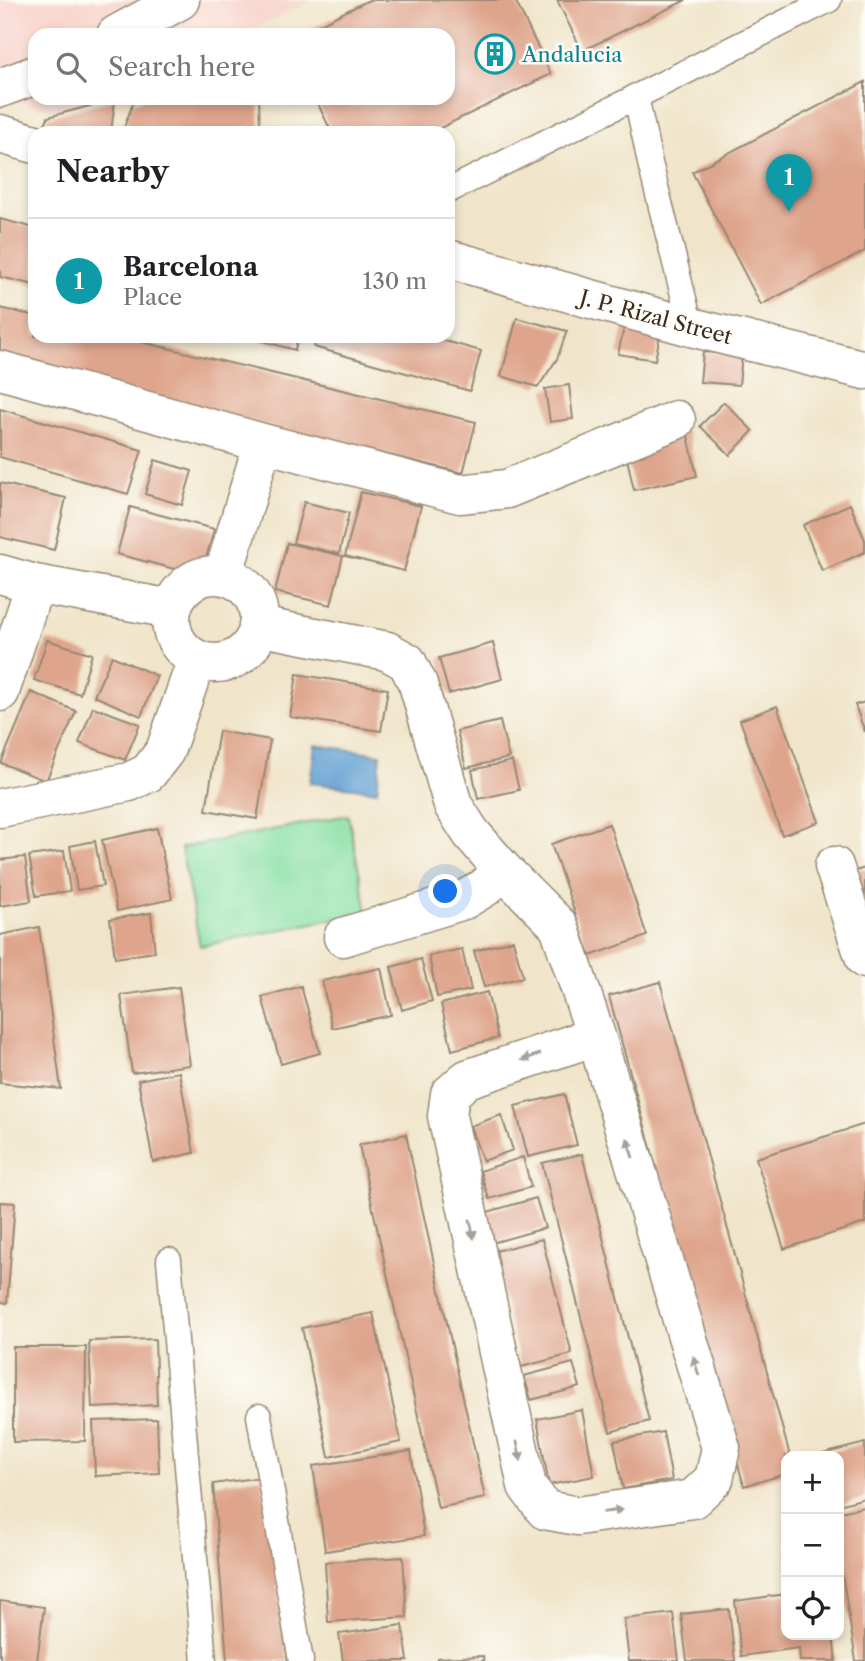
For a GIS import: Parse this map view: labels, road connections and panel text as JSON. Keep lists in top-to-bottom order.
{
  "streets": {
    "street": ["J. P. Rizal Street"]
  },
  "places": {
    "building": ["Andalucia"]
  },
  "page": {
    "search": "Search here",
    "heading": "Nearby",
    "pins": "1",
    "list": [
      {
        "mark": "1",
        "name": "Barcelona",
        "note": "Place",
        "value": "130 m"
      }
    ],
    "map_buttons": ["+", "−"]
  }
}
